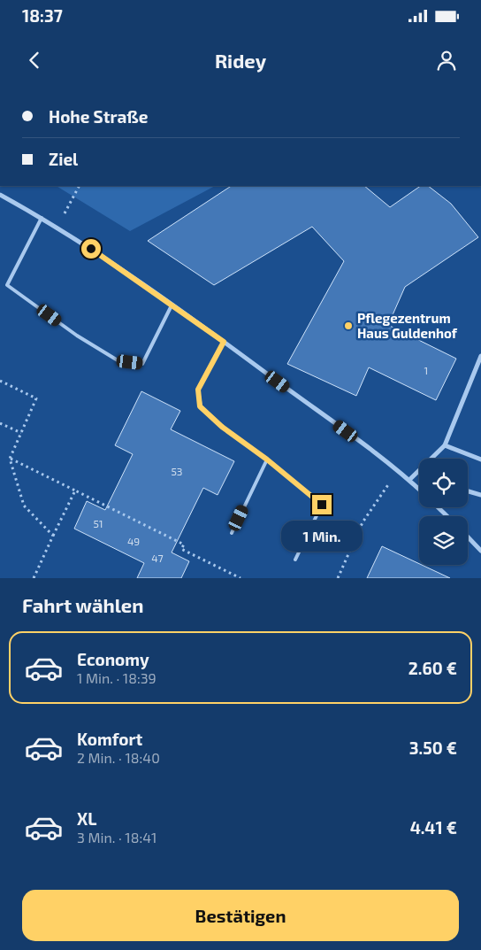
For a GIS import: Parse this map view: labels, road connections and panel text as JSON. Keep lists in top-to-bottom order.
{
  "places": ["Pflegezentrum Haus Guldenhof"],
  "house_numbers": [
    "1",
    "53",
    "51",
    "49",
    "47"
  ],
  "page": {
    "status": "18:37",
    "header": "Ridey",
    "banner": ["Hohe Straße", "Ziel"],
    "bubble": "1 Min.",
    "heading": "Fahrt wählen",
    "list": [
      {
        "name": "Economy",
        "note": "1 Min. · 18:39",
        "value": "2.60 €"
      },
      {
        "name": "Komfort",
        "note": "2 Min. · 18:40",
        "value": "3.50 €"
      },
      {
        "name": "XL",
        "note": "3 Min. · 18:41",
        "value": "4.41 €"
      }
    ],
    "buttons": "Bestätigen"
  }
}
